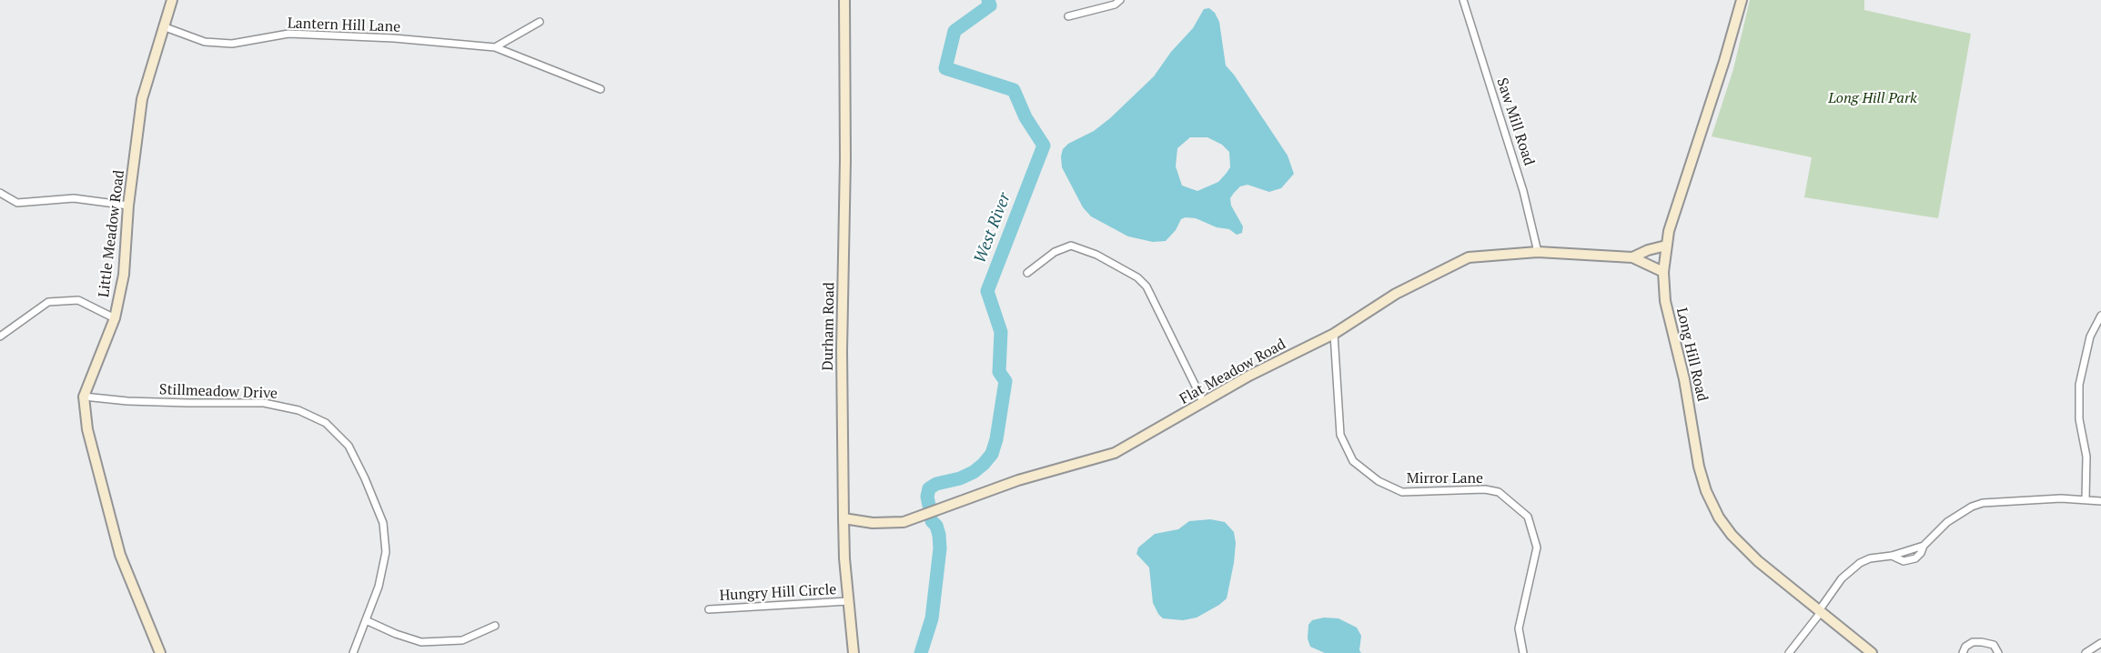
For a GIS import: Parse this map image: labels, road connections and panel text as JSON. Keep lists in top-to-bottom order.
{
  "streets": {
    "street": [
      "Lantern Hill Lane",
      "Saw Mill Road",
      "Little Meadow Road",
      "Durham Road",
      "Long Hill Road",
      "Flat Meadow Road",
      "Stillmeadow Drive",
      "Mirror Lane",
      "Hungry Hill Circle"
    ]
  },
  "crossings": [
    ["Lantern Hill Lane", "Little Meadow Road"],
    ["Saw Mill Road", "Flat Meadow Road"],
    ["Little Meadow Road", "Stillmeadow Drive"],
    ["Durham Road", "Flat Meadow Road"],
    ["Durham Road", "Hungry Hill Circle"],
    ["Long Hill Road", "Flat Meadow Road"],
    ["Flat Meadow Road", "Mirror Lane"]
  ],
  "water": ["West River"],
  "parks": ["Long Hill Park"]
}
